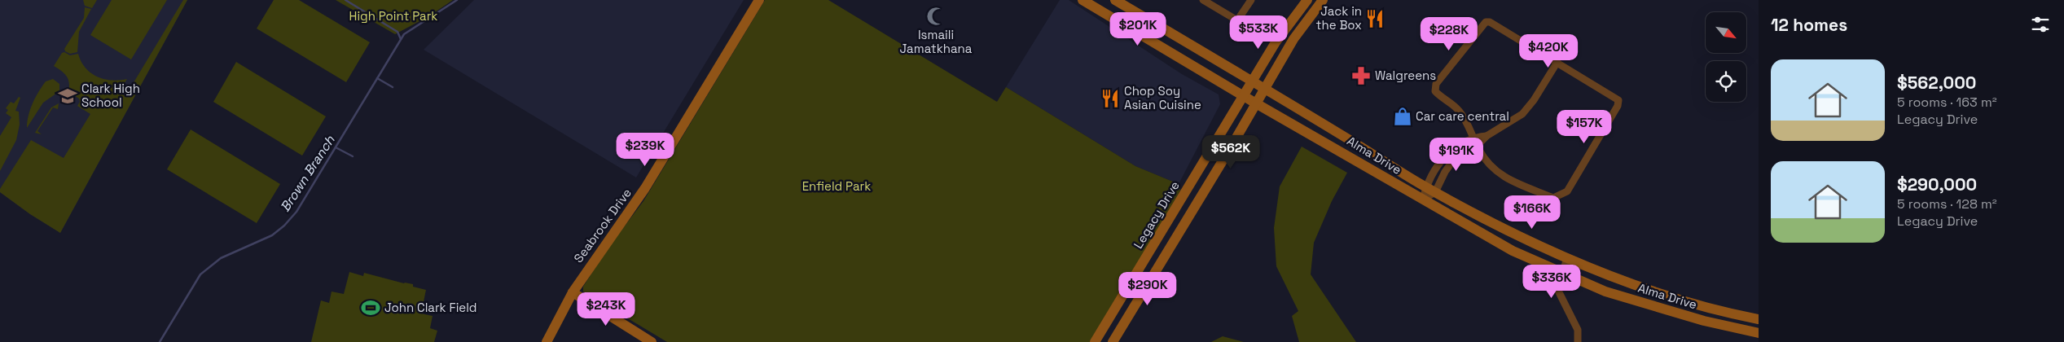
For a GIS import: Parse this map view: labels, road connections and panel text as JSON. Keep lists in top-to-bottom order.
{
  "streets": {
    "main road": ["Alma Drive", "Legacy Drive", "Seabrook Drive"]
  },
  "crossings": [
    ["Alma Drive", "Legacy Drive"]
  ],
  "water": ["Brown Branch"],
  "parks": ["High Point Park", "Enfield Park"],
  "places": {
    "mosque": ["Ismaili Jamatkhana"],
    "restaurant": ["Jack in the Box", "Chop Soy Asian Cuisine"],
    "pharmacy": ["Walgreens"],
    "school or university": ["Clark High School"],
    "shop": ["Car care central"],
    "sports": ["John Clark Field"]
  },
  "north": "bottom right",
  "page": {
    "heading": "12 homes",
    "price": [
      "$201K",
      "$533K",
      "$228K",
      "$420K",
      "$157K",
      "$239K",
      "$562K",
      "$191K",
      "$166K",
      "$336K",
      "$290K",
      "$243K"
    ],
    "list": [
      {
        "name": "$562,000",
        "note": "5 rooms · 163 m² · Legacy Drive"
      },
      {
        "name": "$290,000",
        "note": "5 rooms · 128 m² · Legacy Drive"
      }
    ]
  }
}
